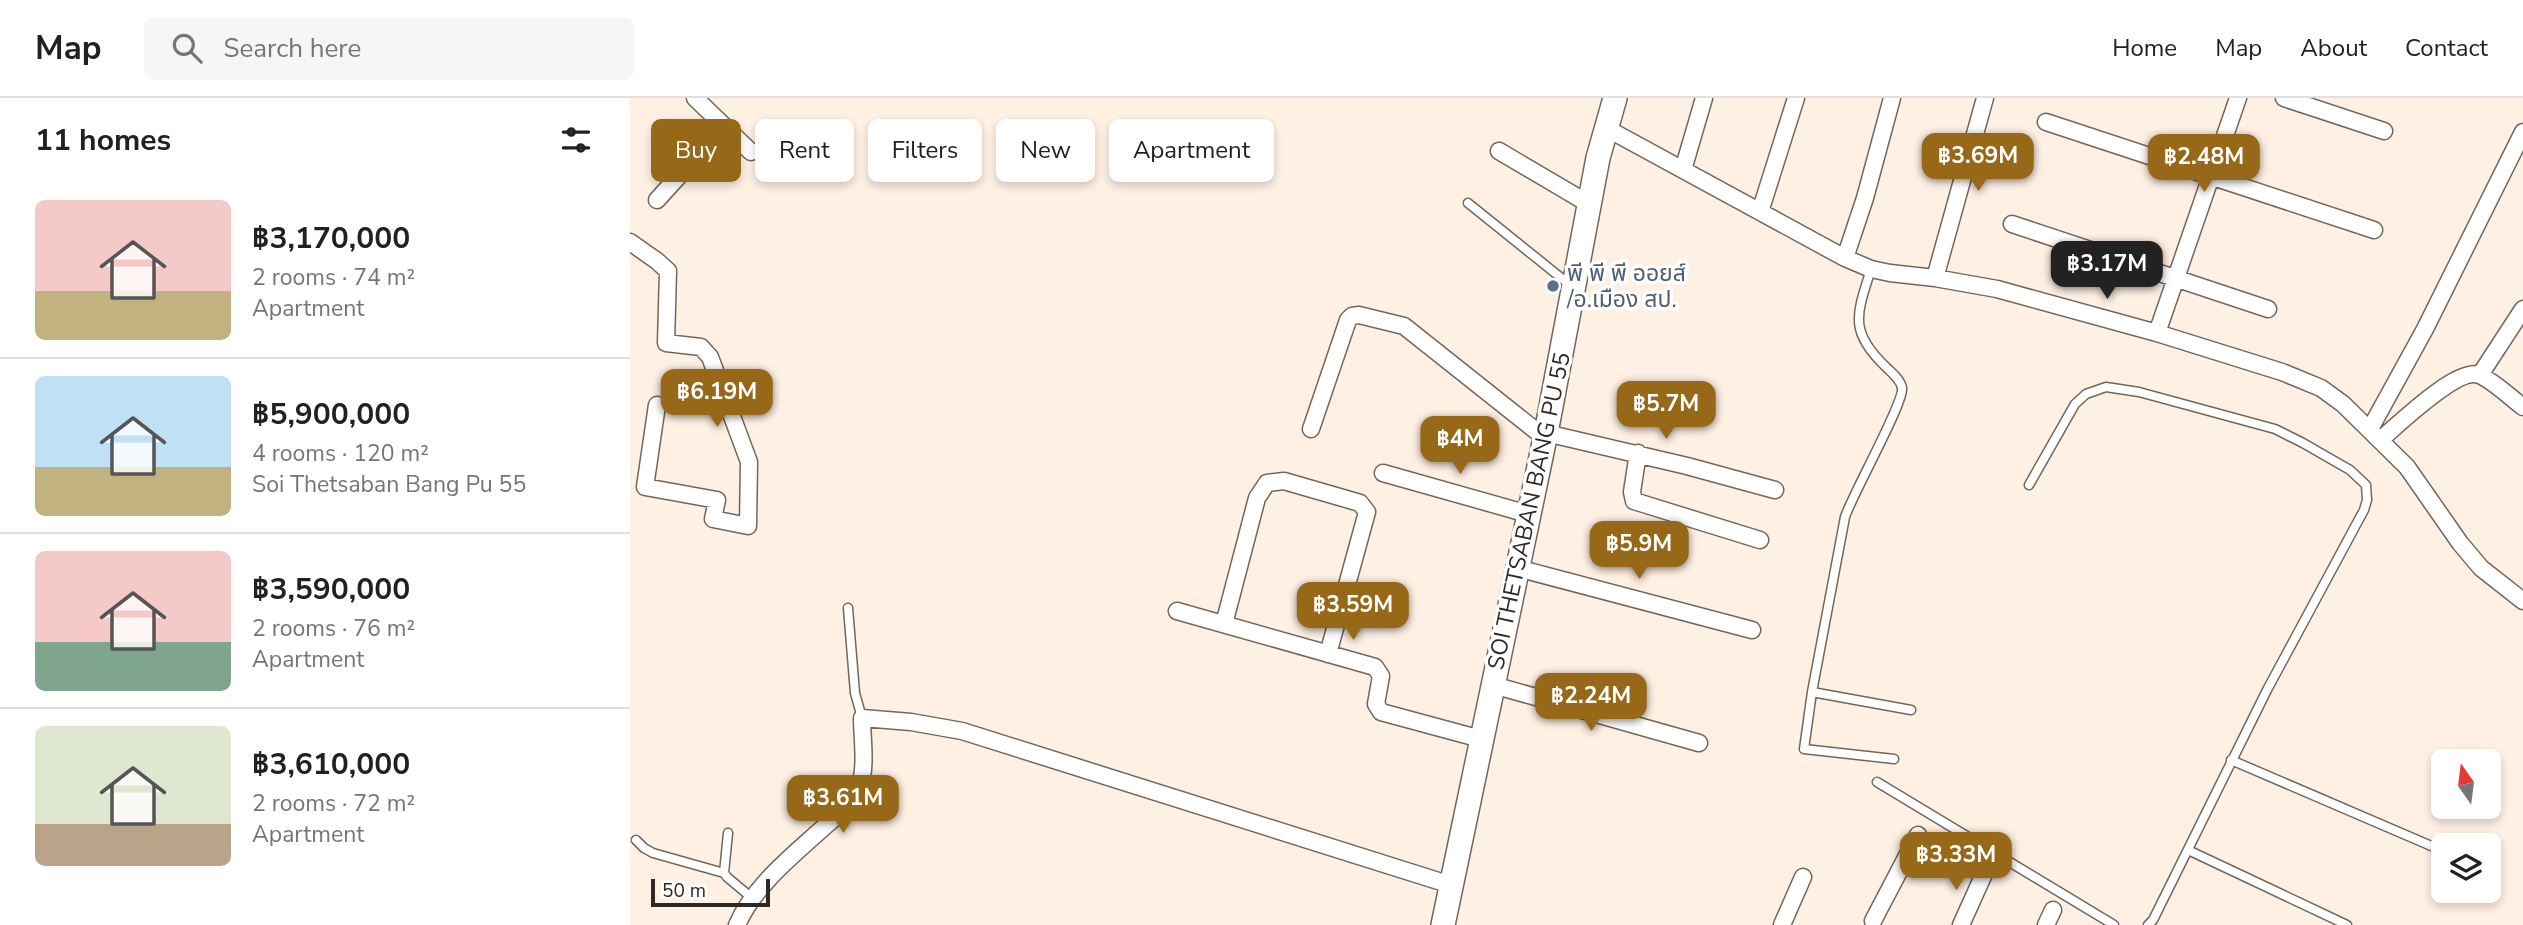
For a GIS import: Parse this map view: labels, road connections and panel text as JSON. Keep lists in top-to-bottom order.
{
  "streets": {
    "street": ["SOI THETSABAN BANG PU 55"]
  },
  "places": ["พี พี พี ออยส์ /อ.เมือง สป."],
  "scale_bar": "50 m",
  "north": "top",
  "page": {
    "header": "Map",
    "search": "Search here",
    "nav": [
      "Home",
      "Map",
      "About",
      "Contact"
    ],
    "heading": "11 homes",
    "chip": [
      "Buy",
      "Rent",
      "Filters",
      "New",
      "Apartment"
    ],
    "price": [
      "฿3.69M",
      "฿2.48M",
      "฿3.17M",
      "฿6.19M",
      "฿5.7M",
      "฿4M",
      "฿5.9M",
      "฿3.59M",
      "฿2.24M",
      "฿3.61M",
      "฿3.33M"
    ],
    "list": [
      {
        "name": "฿3,170,000",
        "note": "2 rooms · 74 m² · Apartment"
      },
      {
        "name": "฿5,900,000",
        "note": "4 rooms · 120 m² · Soi Thetsaban Bang Pu 55"
      },
      {
        "name": "฿3,590,000",
        "note": "2 rooms · 76 m² · Apartment"
      },
      {
        "name": "฿3,610,000",
        "note": "2 rooms · 72 m² · Apartment"
      }
    ],
    "scale": "50 m"
  }
}
